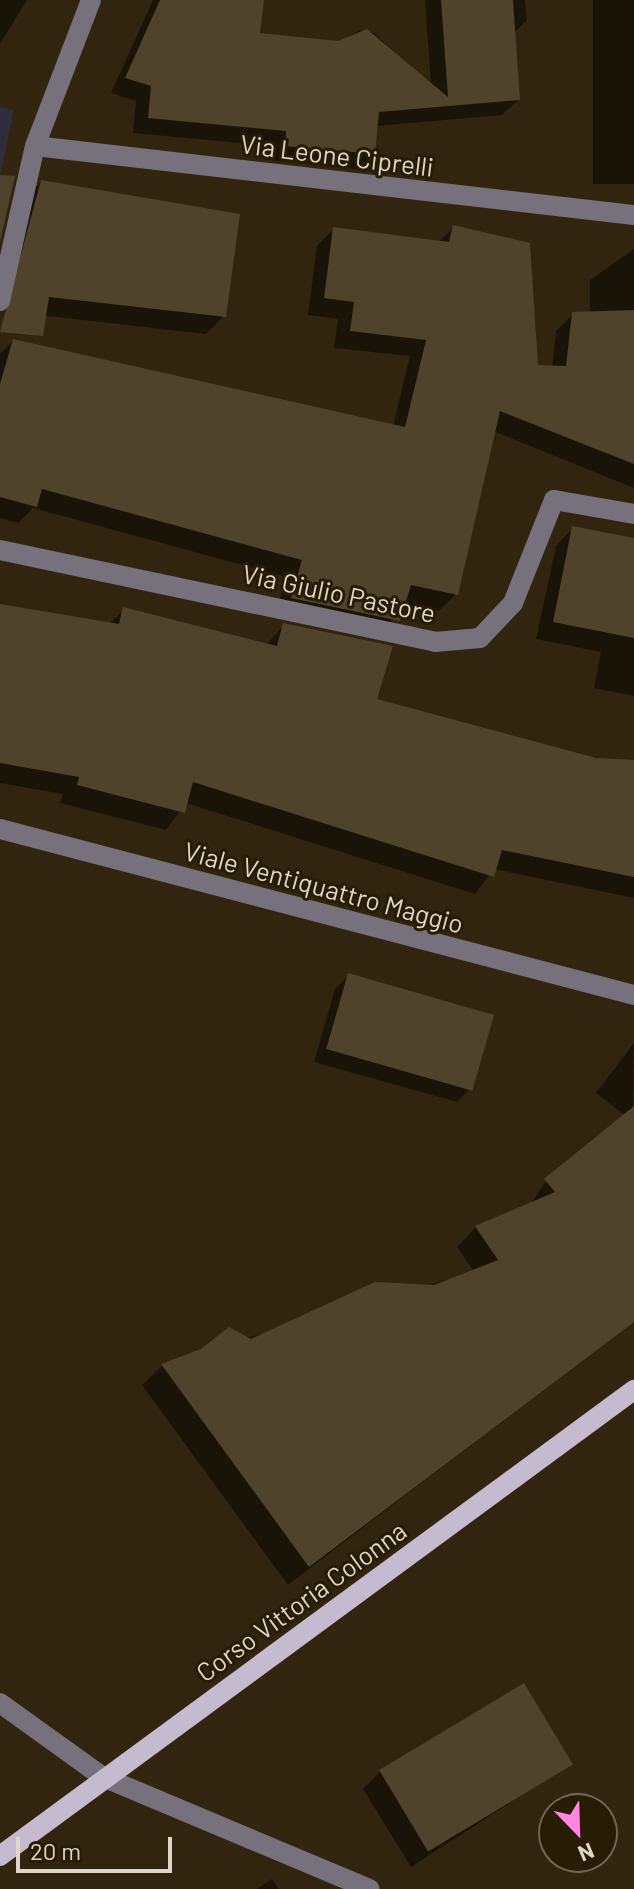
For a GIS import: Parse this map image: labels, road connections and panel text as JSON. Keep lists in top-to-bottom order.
{
  "streets": {
    "main road": ["Corso Vittoria Colonna"],
    "street": ["Via Leone Ciprelli", "Via Giulio Pastore", "Viale Ventiquattro Maggio"]
  },
  "scale_bar": "20 m",
  "north": "bottom right"
}
